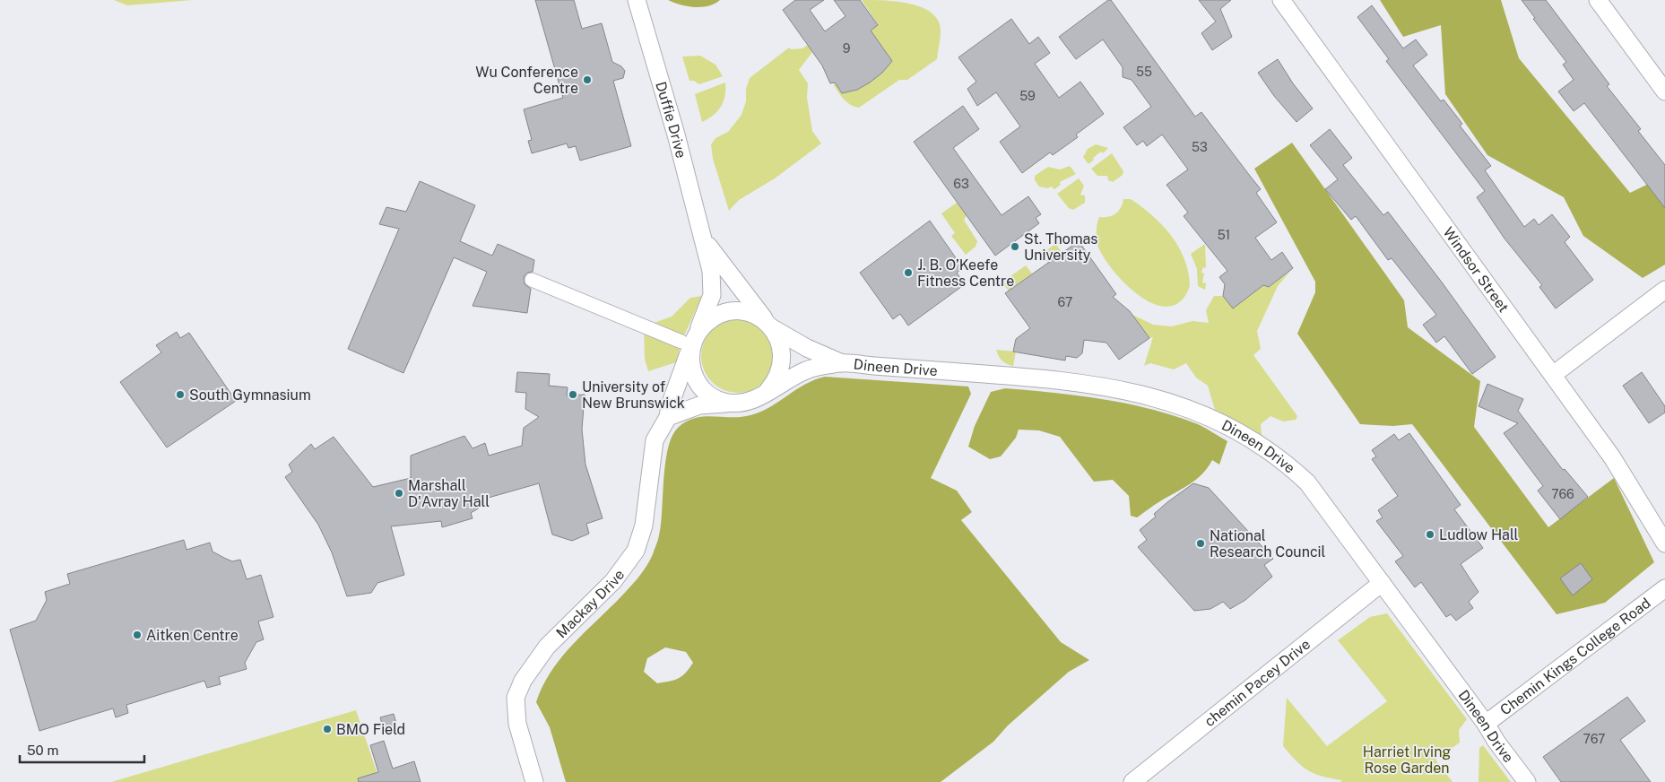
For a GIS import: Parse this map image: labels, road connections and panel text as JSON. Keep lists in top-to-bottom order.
{
  "streets": {
    "street": [
      "Duffie Drive",
      "Windsor Street",
      "Dineen Drive",
      "Mackay Drive",
      "Chemin Kings College Road",
      "chemin Pacey Drive"
    ]
  },
  "crossings": [
    ["Duffie Drive", "Dineen Drive"],
    ["Duffie Drive", "Mackay Drive"],
    ["Dineen Drive", "Chemin Kings College Road"],
    ["Dineen Drive", "chemin Pacey Drive"]
  ],
  "parks": ["Harriet Irving Rose Garden"],
  "places": [
    "Wu Conference Centre",
    "St. Thomas University",
    "J. B. O’Keefe Fitness Centre",
    "South Gymnasium",
    "University of New Brunswick",
    "Marshall D'Avray Hall",
    "Ludlow Hall",
    "National Research Council",
    "Aitken Centre",
    "BMO Field"
  ],
  "house_numbers": [
    "9",
    "55",
    "59",
    "53",
    "63",
    "51",
    "67",
    "766",
    "767"
  ],
  "scale_bar": "50 m"
}
